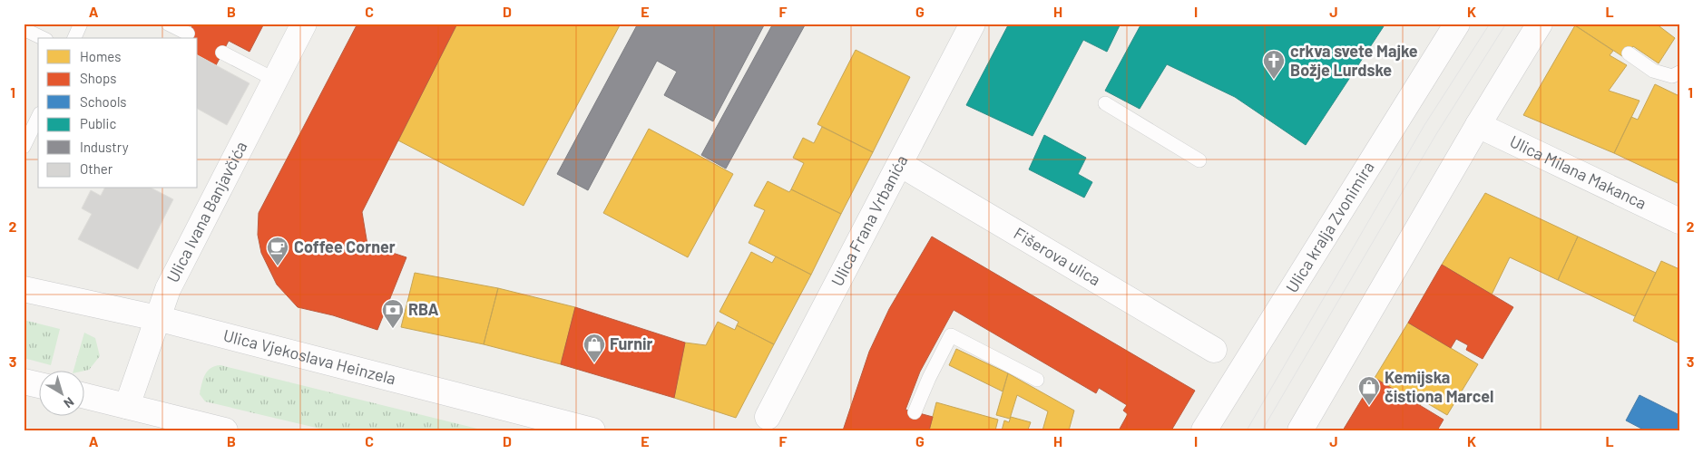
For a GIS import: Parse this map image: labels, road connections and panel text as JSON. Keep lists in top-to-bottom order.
{
  "streets": {
    "main road": [
      "Ulica Milana Makanca",
      "Ulica Ivana Banjavčića",
      "Ulica Frana Vrbanića",
      "Ulica kralja Zvonimira",
      "Fišerova ulica",
      "Ulica Vjekoslava Heinzela"
    ]
  },
  "crossings": [
    ["Ulica Ivana Banjavčića", "Ulica Vjekoslava Heinzela"],
    ["Ulica Frana Vrbanića", "Fišerova ulica"]
  ],
  "places": {
    "church": ["crkva svete Majke Božje Lurdske"],
    "cafe": ["Coffee Corner"],
    "bank": ["RBA"],
    "shop": ["Furnir", "Kemijska čistiona Marcel"]
  },
  "legend": [
    "Homes",
    "Shops",
    "Schools",
    "Public",
    "Industry",
    "Other"
  ],
  "north": "bottom right",
  "grid": {
    "columns": [
      "A",
      "B",
      "C",
      "D",
      "E",
      "F",
      "G",
      "H",
      "I",
      "J",
      "K",
      "L"
    ],
    "rows": ["1", "2", "3"]
  }
}
